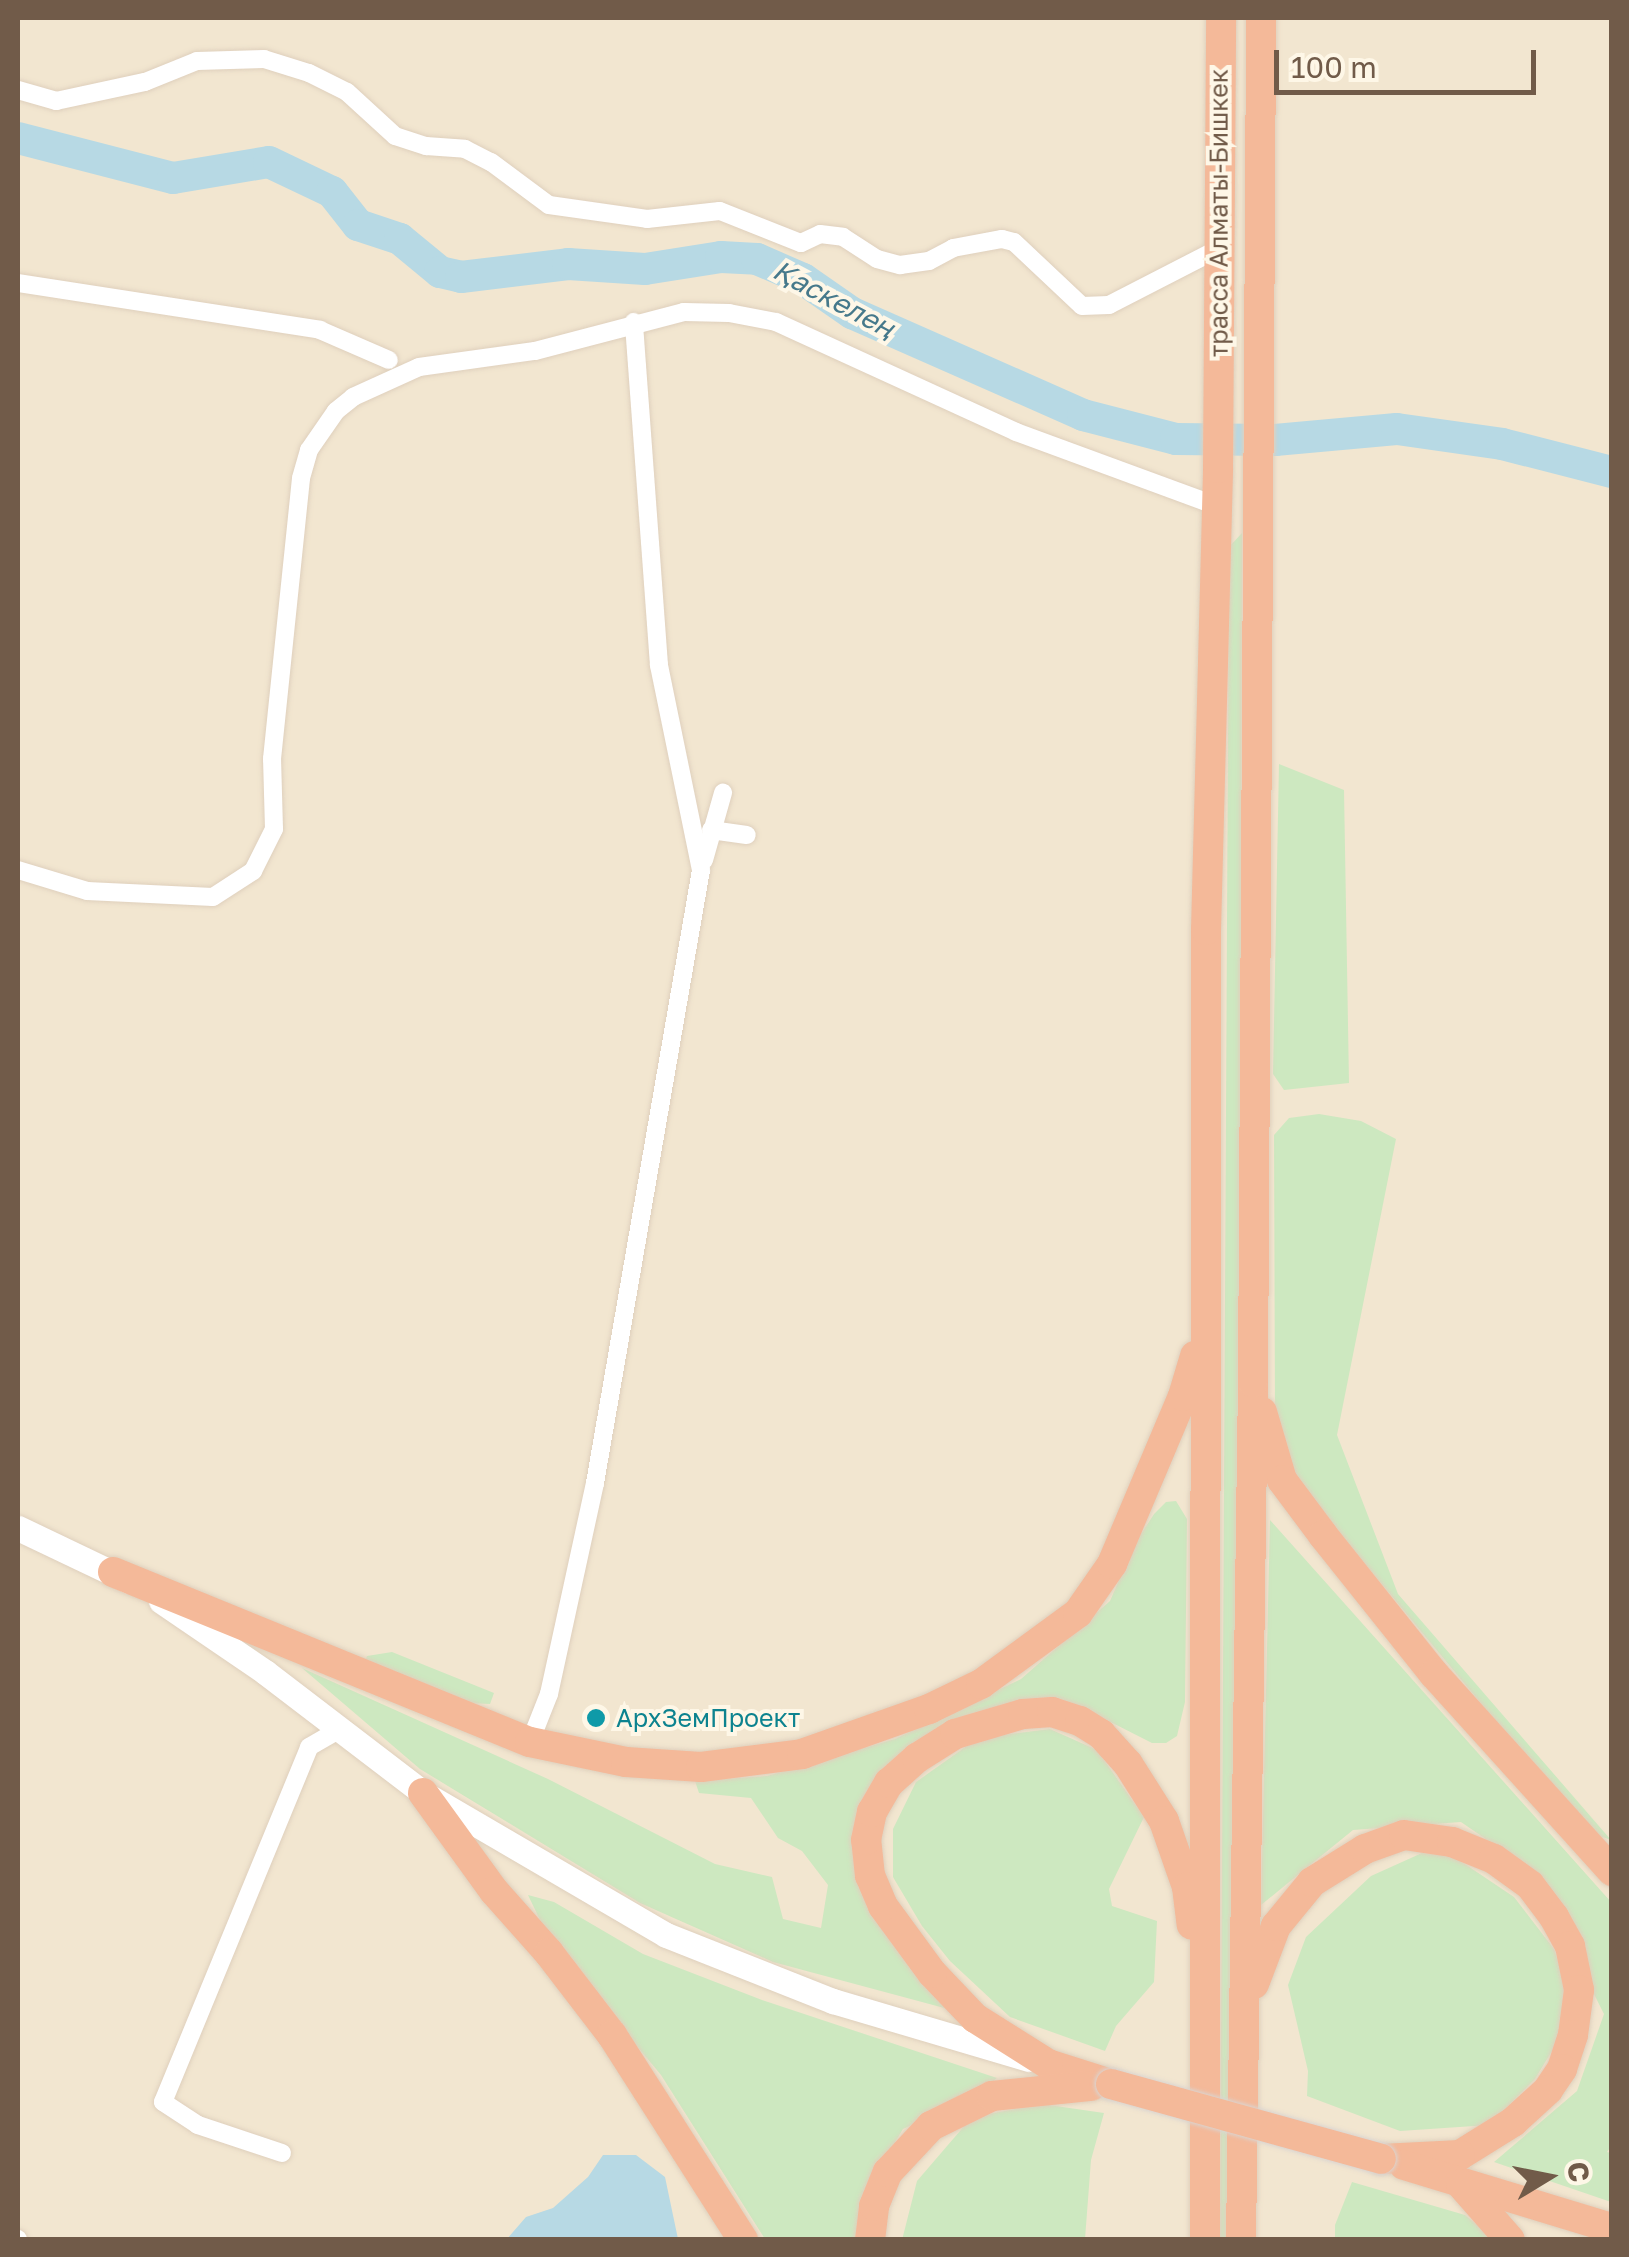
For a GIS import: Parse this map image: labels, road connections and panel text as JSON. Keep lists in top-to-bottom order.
{
  "streets": {
    "highway": ["трасса Алматы-Бишкек"]
  },
  "water": ["Қаскелең"],
  "places": ["АрхЗемПроект"],
  "scale_bar": "100 m",
  "north": "right"
}
